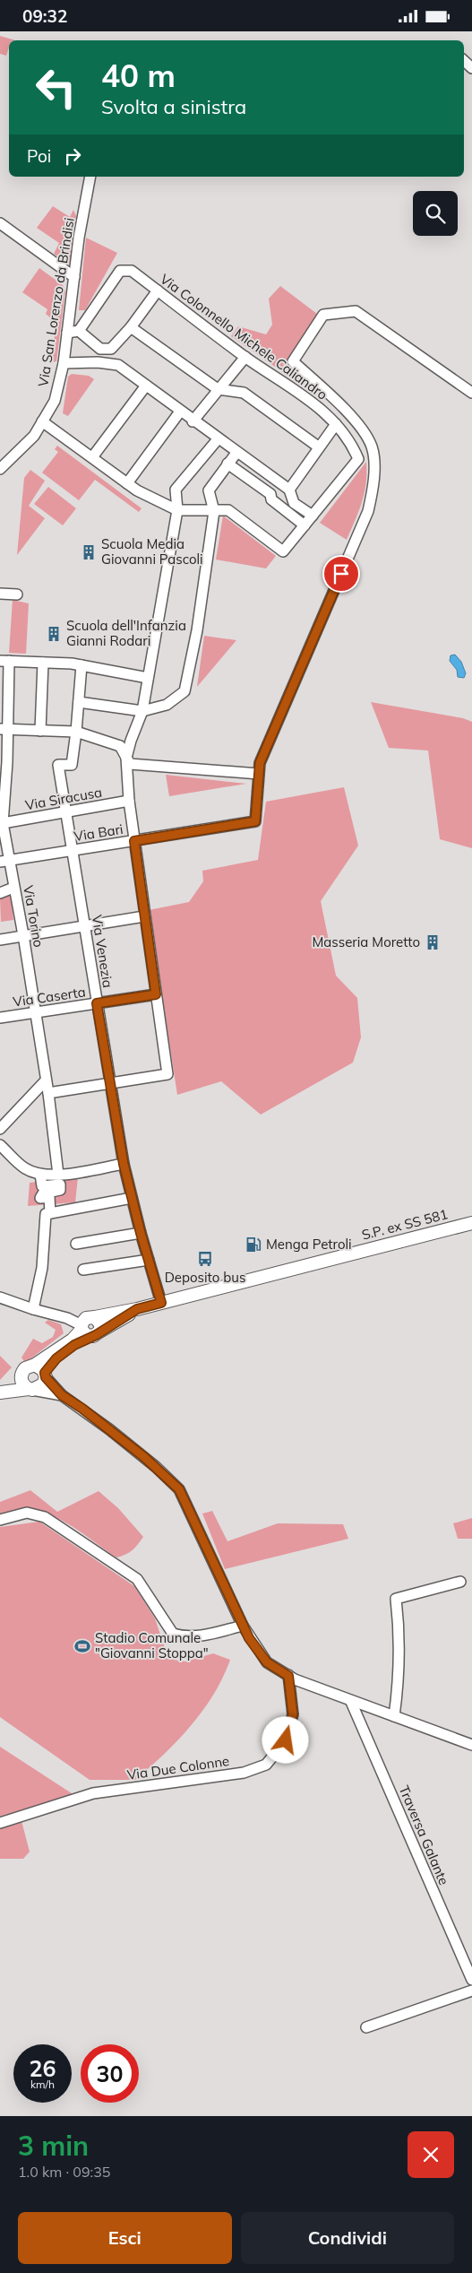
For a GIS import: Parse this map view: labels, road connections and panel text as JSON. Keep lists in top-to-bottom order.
{
  "streets": {
    "main road": ["S.P. ex SS 581"],
    "street": [
      "Via San Lorenzo da Brindisi",
      "Via Colonnello Michele Caliandro",
      "Via Siracusa",
      "Via Bari",
      "Via Torino",
      "Via Venezia",
      "Via Caserta",
      "Via Due Colonne",
      "Traversa Galante"
    ]
  },
  "crossings": [
    ["Via Siracusa", "Via Torino"],
    ["Via Siracusa", "Via Venezia"],
    ["Via Bari", "Via Torino"],
    ["Via Bari", "Via Venezia"],
    ["Via Torino", "Via Caserta"],
    ["Via Venezia", "Via Caserta"],
    ["Via Venezia", "S.P. ex SS 581"]
  ],
  "places": {
    "building": ["Scuola Media Giovanni Pascoli", "Scuola dell'Infanzia Gianni Rodari", "Masseria Moretto"],
    "fuel station": ["Menga Petroli"],
    "bus stop": ["Deposito bus"],
    "sports": ["Stadio Comunale \"Giovanni Stoppa\""]
  },
  "page": {
    "status": "09:32",
    "turn": ["40 m", "Svolta a sinistra"],
    "then": "Poi",
    "speed": "26 km/h",
    "limit": "30",
    "heading": ["3 min", "1.0 km · 09:35"],
    "buttons": ["Esci", "Condividi"]
  }
}
